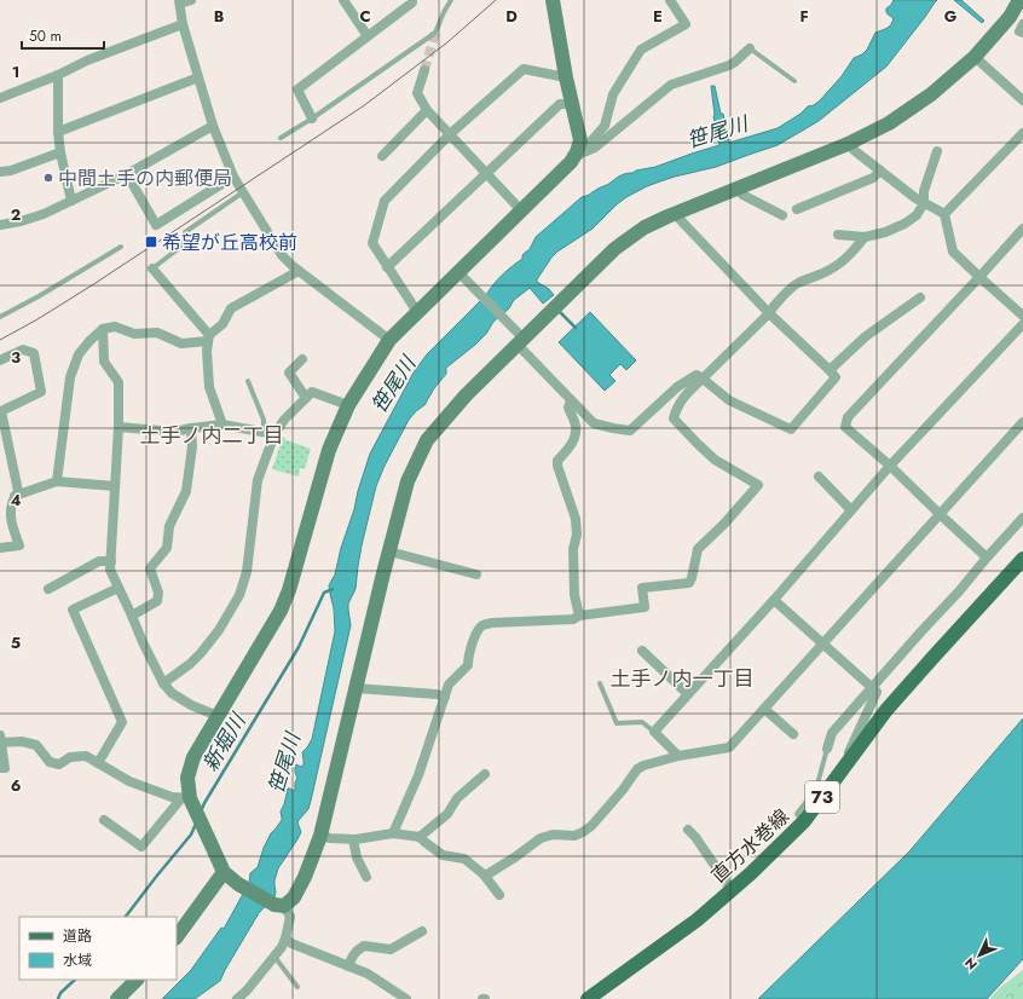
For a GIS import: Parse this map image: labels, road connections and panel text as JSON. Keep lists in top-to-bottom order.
{
  "streets": {
    "main road": ["73", "直方水巻線"]
  },
  "districts": ["土手ノ内二丁目", "土手ノ内一丁目"],
  "water": ["笹尾川", "新堀川"],
  "places": {
    "other": ["中間土手の内郵便局"],
    "transit": ["希望が丘高校前"]
  },
  "legend": ["道路", "水域"],
  "scale_bar": "50 m",
  "north": "bottom left",
  "grid": {
    "columns": [
      "B",
      "C",
      "D",
      "E",
      "F",
      "G"
    ],
    "rows": [
      "1",
      "2",
      "3",
      "4",
      "5",
      "6"
    ]
  }
}
